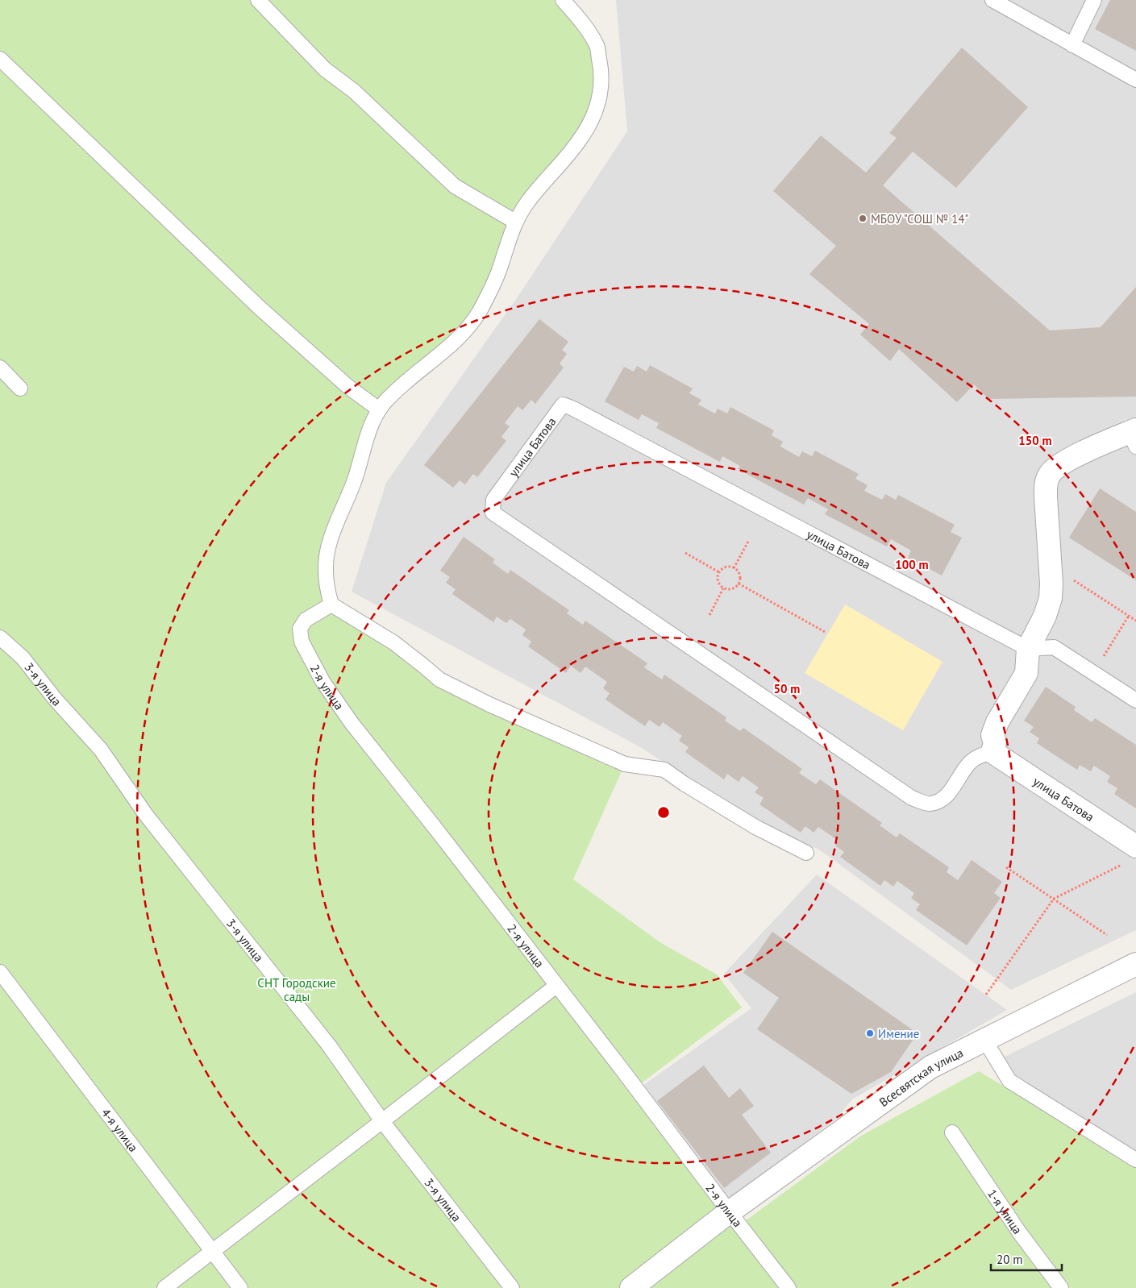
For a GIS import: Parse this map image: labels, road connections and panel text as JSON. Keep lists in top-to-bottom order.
{
  "streets": {
    "street": ["улица Батова", "Всесвятская улица"],
    "lane": [
      "3-я улица",
      "2-я улица",
      "4-я улица",
      "1-я улица"
    ]
  },
  "crossings": [
    ["2-я улица", "Всесвятская улица"]
  ],
  "parks": ["СНТ Городские сады"],
  "places": ["МБОУ \"СОШ № 14\"", "Имение"],
  "scale_bar": "20 m",
  "rings": ["150 m", "100 m", "50 m"]
}
